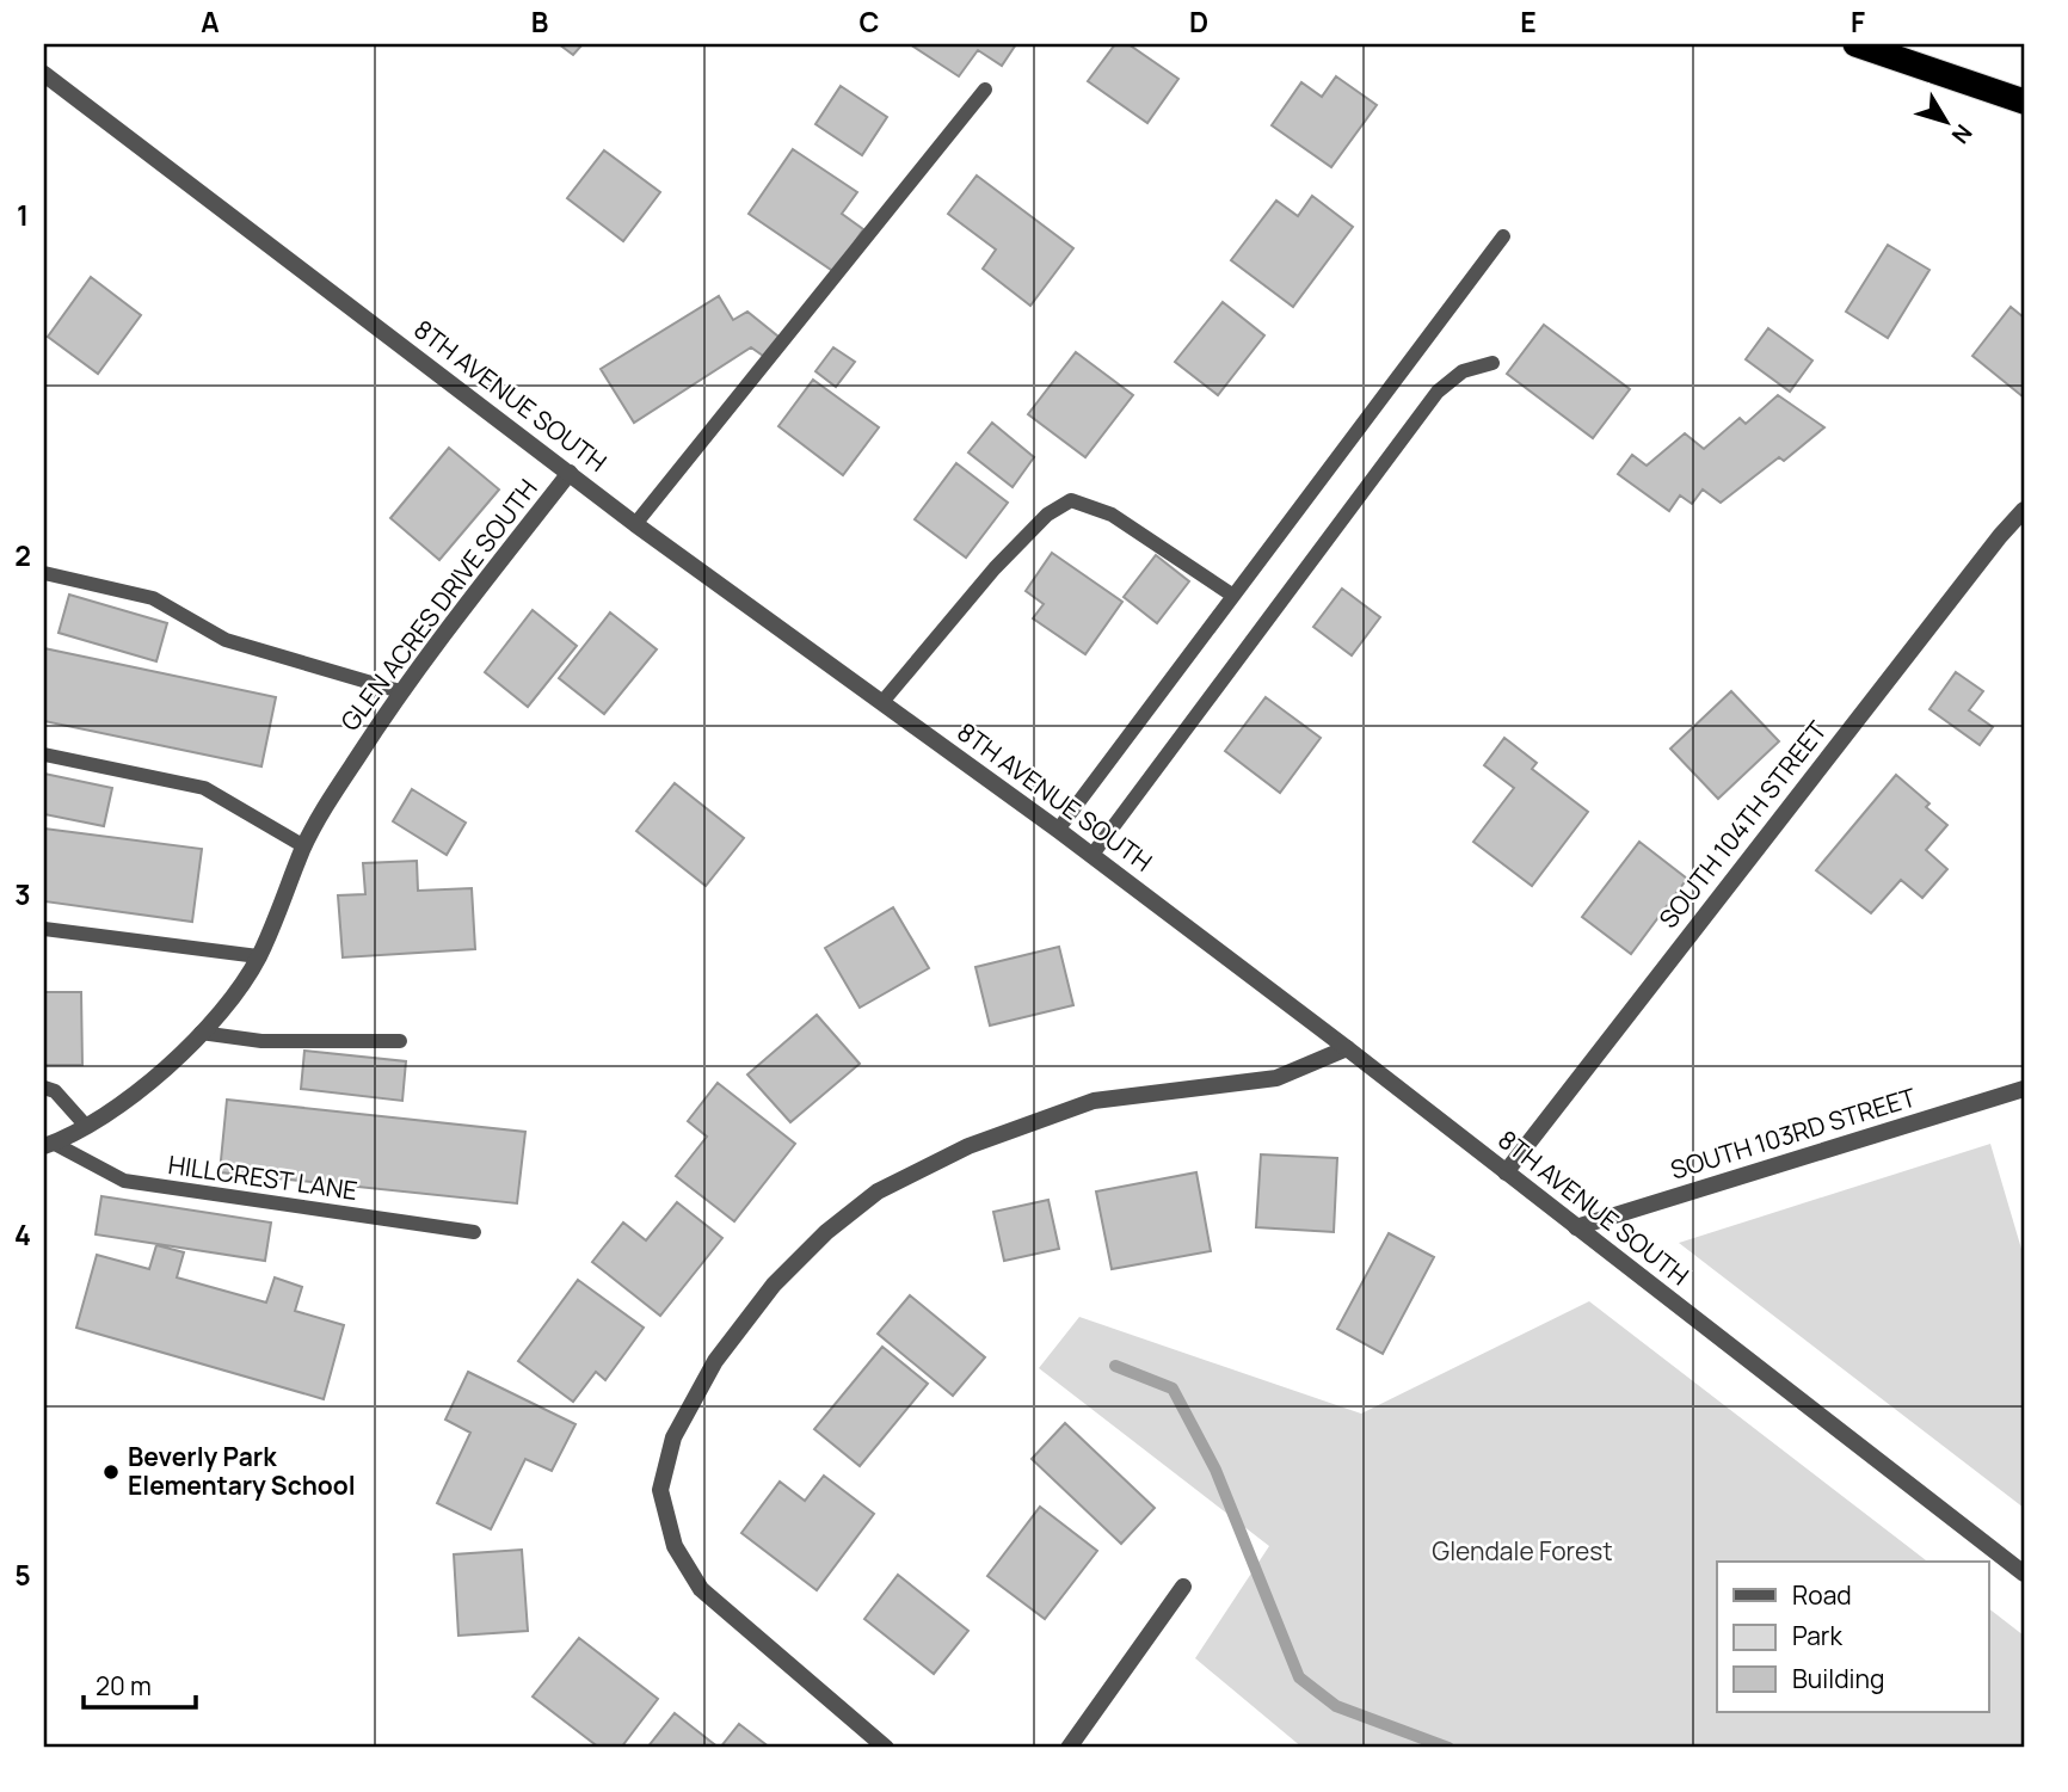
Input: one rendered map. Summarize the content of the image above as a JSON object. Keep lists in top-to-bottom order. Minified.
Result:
{"streets":{"street":["8TH AVENUE SOUTH","GLEN ACRES DRIVE SOUTH","SOUTH 104TH STREET","SOUTH 103RD STREET"],"lane":["HILLCREST LANE"]},"crossings":[["8TH AVENUE SOUTH","GLEN ACRES DRIVE SOUTH"],["8TH AVENUE SOUTH","SOUTH 104TH STREET"],["8TH AVENUE SOUTH","SOUTH 103RD STREET"],["GLEN ACRES DRIVE SOUTH","HILLCREST LANE"]],"parks":["Glendale Forest"],"places":["Beverly Park Elementary School"],"legend":["Road","Park","Building"],"scale_bar":"20 m","north":"bottom right","grid":{"columns":["A","B","C","D","E","F"],"rows":["1","2","3","4","5"]}}
